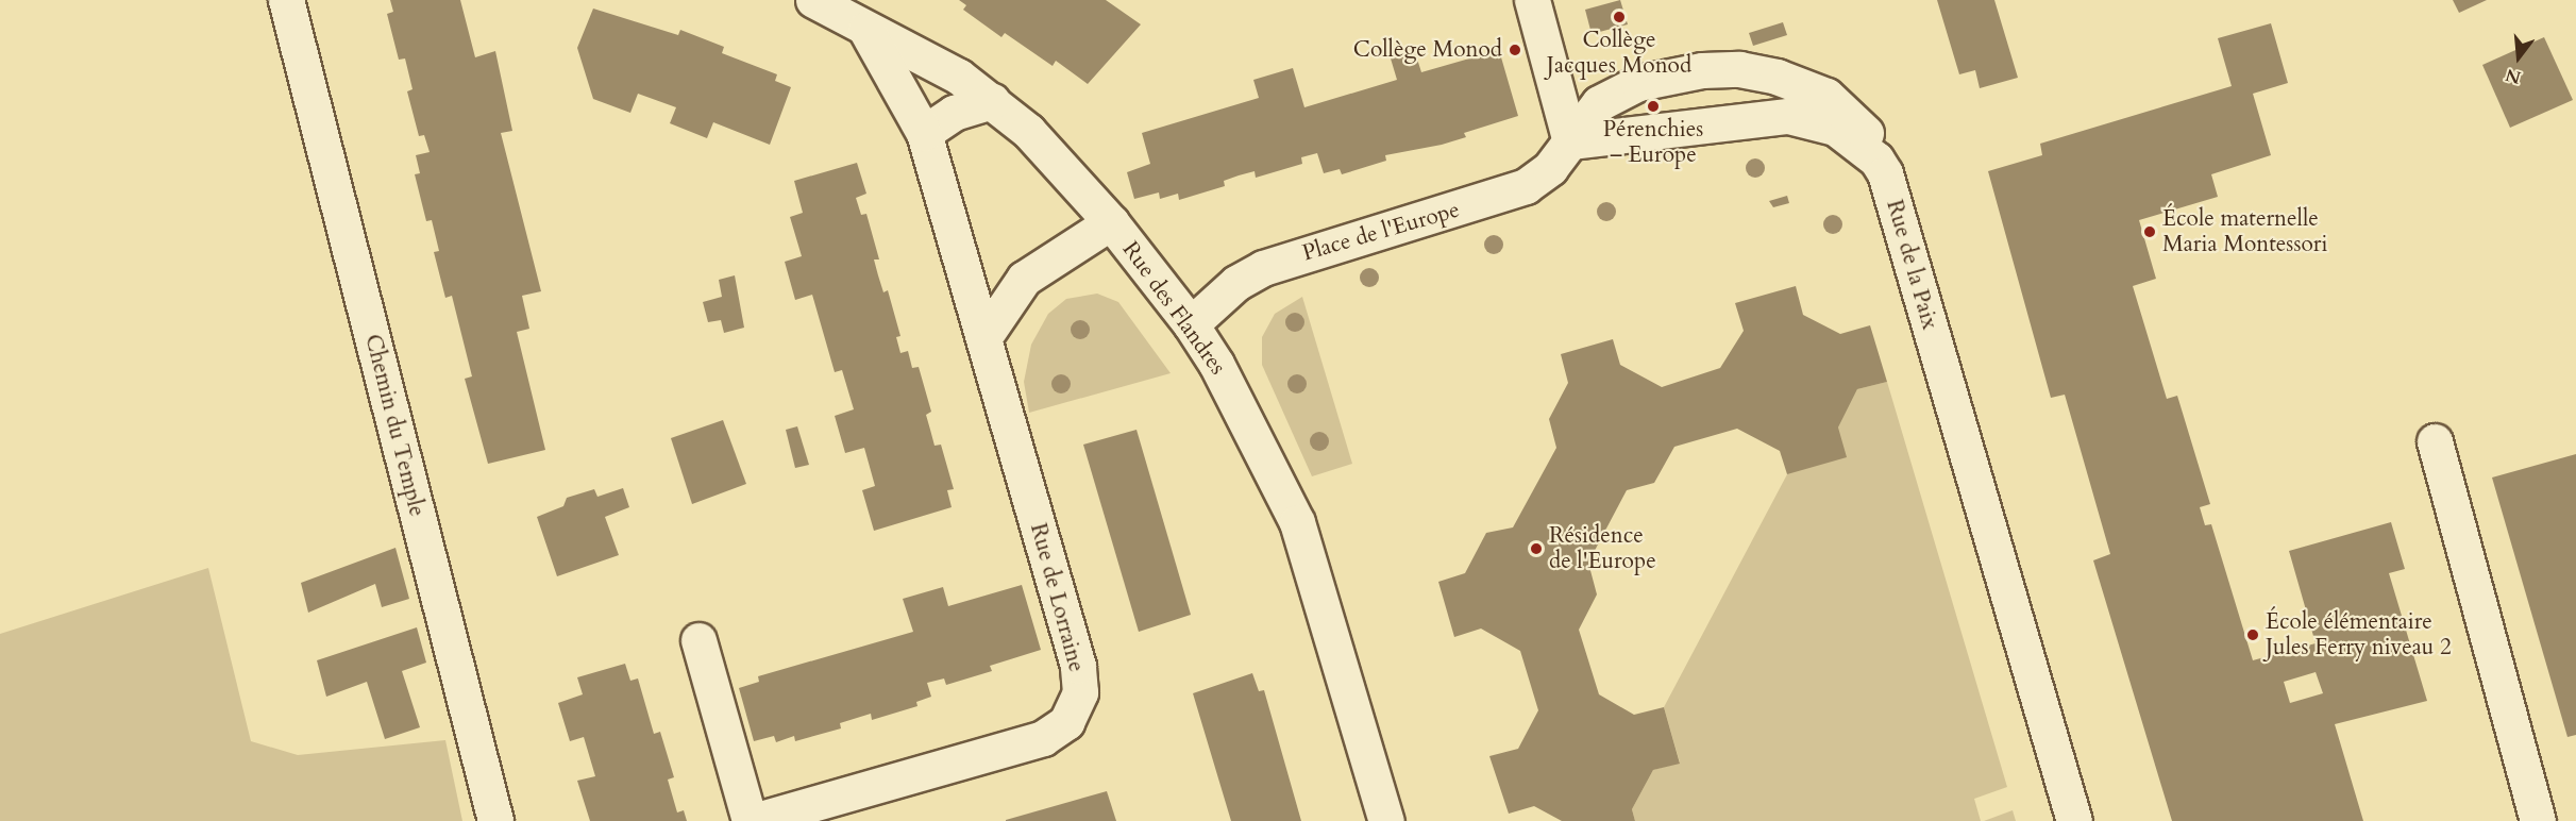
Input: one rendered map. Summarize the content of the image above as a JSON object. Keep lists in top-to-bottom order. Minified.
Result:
{"streets":{"street":["Place de l'Europe","Rue de la Paix","Rue des Flandres","Chemin du Temple","Rue de Lorraine"]},"crossings":[["Place de l'Europe","Rue de la Paix"],["Place de l'Europe","Rue des Flandres"],["Rue des Flandres","Rue de Lorraine"]],"places":["Collège Jacques Monod","Collège Monod","Pérenchies – Europe","École maternelle Maria Montessori","Résidence de l'Europe","École élémentaire Jules Ferry niveau 2"],"north":"bottom"}
